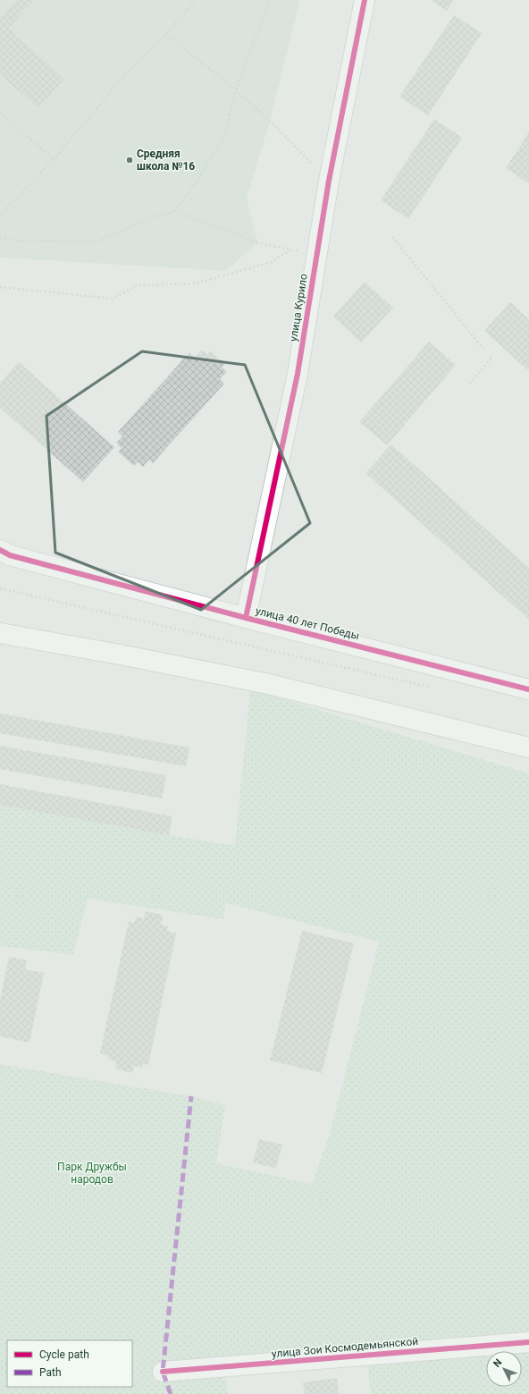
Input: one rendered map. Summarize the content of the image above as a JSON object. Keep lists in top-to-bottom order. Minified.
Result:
{"streets":{"street":["улица Курило","улица 40 лет Победы","улица Зои Космодемьянской"]},"crossings":[["улица Курило","улица 40 лет Победы"]],"parks":["Парк Дружбы народов"],"places":["Средняя школа №16"],"legend":["Cycle path","Path"],"north":"top left"}
